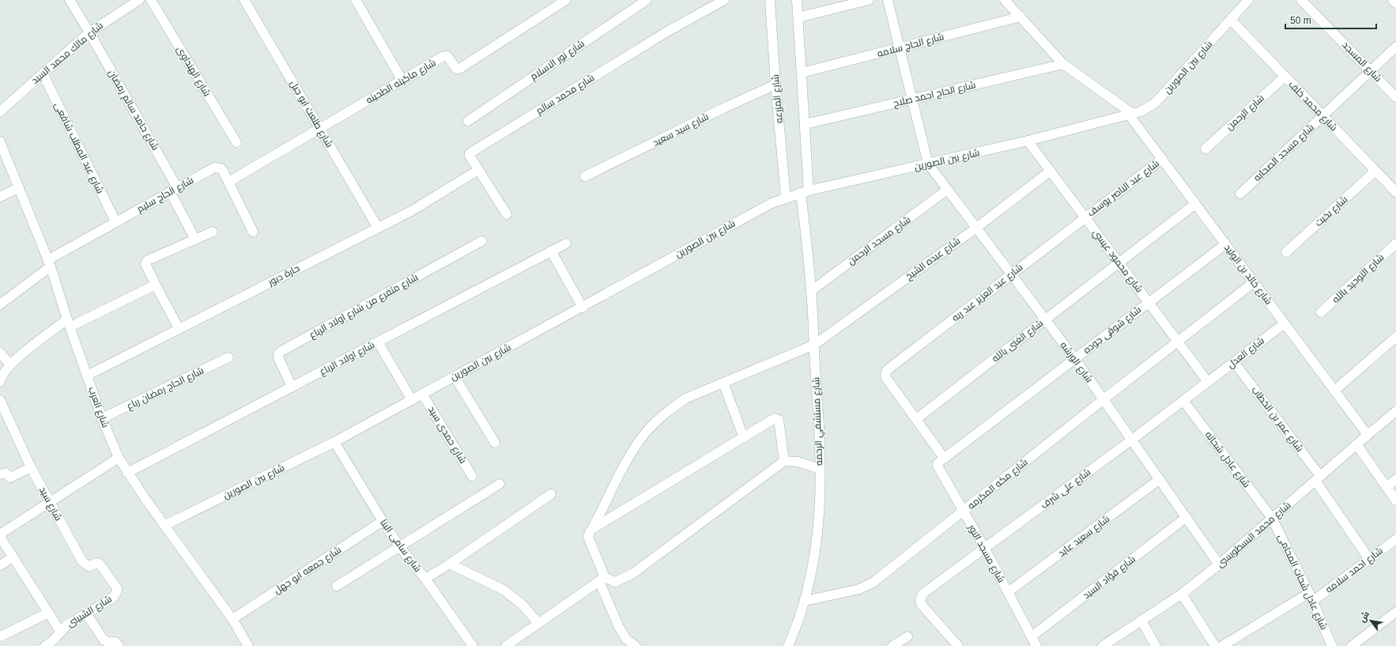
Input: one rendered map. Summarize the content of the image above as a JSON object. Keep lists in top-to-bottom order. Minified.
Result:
{"streets":{"street":["شارع الحاج سلامه","شارع مالك محمد السيد","شارع نور الاسلام","شارع المسجد","شارع بين الصورين","شارع الهنداوى","شارع ماكينه الطحينه","شارع محمد سالم","شارع الحاج احمد صلاح","شارع المزرعه","شارع محمد خلف","شارع حامد سالم رمضان","شارع الرحمن","شارع طلعت ابو جبل","شارع سيد سعيد","شارع عبد المطلب شافعى","شارع مسجد الصحابه","شارع عبد الناصر يوسف","شارع الحاج سليم","شارع بخيت","شارع مسجد الرحمن","شارع عبده الشيخ","شارع محمود عيسي","شارع خالد بن الوليد","حارة دبور","شارع التوحيد بالله","شارع عبد العزيز عبد ربه","شارع متفرع من شارع اولاد الرباع","شارع شوقى جوده","شارع الغنى بالله","شارع العدل","شارع اولاد الرباع","شارع الورشه","شارع الحاج رمضان رباع","شارع العرب","شارع عمر بن الخطاب","شارع مستشفي الرحمه","شارع حمدى سيد","شارع عادل شحاته","شارع مكه المكرمه","شارع على شرف","شارع سيد","شارع محمد البسطويسى","شارع سعيد عايد","شارع سامى البنا","شارع مسجد النور","شارع جمعه ابو جهل","شارع احمد سلامه","شارع فؤاد السيد","شارع عادل شحات المحامى","شارع الشبينى"]},"crossings":[["شارع الحاج سلامه","شارع خالد بن الوليد"],["شارع مالك محمد السيد","شارع حامد سالم رمضان"],["شارع مالك محمد السيد","شارع عبد المطلب شافعى"],["شارع المسجد","شارع مسجد الصحابه"],["شارع بين الصورين","شارع المزرعه"],["شارع بين الصورين","شارع محمد خلف"],["شارع بين الصورين","شارع محمود عيسي"],["شارع بين الصورين","شارع خالد بن الوليد"],["شارع بين الصورين","شارع الورشه"],["شارع بين الصورين","شارع العرب"],["شارع بين الصورين","شارع مستشفي الرحمه"],["شارع بين الصورين","شارع حمدى سيد"],["شارع بين الصورين","شارع سامى البنا"],["شارع ماكينه الطحينه","شارع طلعت ابو جبل"],["شارع ماكينه الطحينه","شارع الحاج سليم"],["شارع محمد سالم","حارة دبور"],["شارع الحاج احمد صلاح","شارع خالد بن الوليد"],["شارع المزرعه","شارع سيد سعيد"],["شارع محمد خلف","شارع الرحمن"],["شارع محمد خلف","شارع مسجد الصحابه"],["شارع محمد خلف","شارع بخيت"],["شارع حامد سالم رمضان","شارع الحاج سليم"],["شارع طلعت ابو جبل","حارة دبور"],["شارع عبد المطلب شافعى","شارع الحاج سليم"],["شارع عبد الناصر يوسف","شارع محمود عيسي"],["شارع عبد الناصر يوسف","شارع خالد بن الوليد"],["شارع عبد الناصر يوسف","شارع عبد العزيز عبد ربه"],["شارع الحاج سليم","شارع العرب"],["شارع مسجد الرحمن","شارع الورشه"],["شارع مسجد الرحمن","شارع مستشفي الرحمه"],["شارع عبده الشيخ","شارع محمود عيسي"],["شارع عبده الشيخ","شارع الورشه"],["شارع عبده الشيخ","شارع مستشفي الرحمه"],["شارع محمود عيسي","شارع عبد العزيز عبد ربه"],["شارع محمود عيسي","شارع شوقى جوده"],["شارع محمود عيسي","شارع الغنى بالله"],["شارع محمود عيسي","شارع العدل"],["شارع محمود عيسي","شارع مكه المكرمه"],["شارع محمود عيسي","شارع على شرف"],["شارع خالد بن الوليد","شارع شوقى جوده"],["شارع خالد بن الوليد","شارع الغنى بالله"],["شارع خالد بن الوليد","شارع العدل"],["شارع خالد بن الوليد","شارع مكه المكرمه"],["شارع خالد بن الوليد","شارع محمد البسطويسى"],["حارة دبور","شارع العرب"],["شارع عبد العزيز عبد ربه","شارع الورشه"],["شارع عبد العزيز عبد ربه","شارع مسجد النور"],["شارع متفرع من شارع اولاد الرباع","شارع اولاد الرباع"],["شارع شوقى جوده","شارع الورشه"],["شارع شوقى جوده","شارع مسجد النور"],["شارع الغنى بالله","شارع الورشه"],["شارع الغنى بالله","شارع مسجد النور"],["شارع العدل","شارع عمر بن الخطاب"],["شارع العدل","شارع على شرف"],["شارع اولاد الرباع","شارع العرب"],["شارع الورشه","شارع مكه المكرمه"],["شارع الورشه","شارع على شرف"],["شارع الورشه","شارع محمد البسطويسى"],["شارع الورشه","شارع سعيد عايد"],["شارع الورشه","شارع فؤاد السيد"],["شارع الحاج رمضان رباع","شارع العرب"],["شارع العرب","شارع جمعه ابو جهل"],["شارع عمر بن الخطاب","شارع محمد البسطويسى"],["شارع عمر بن الخطاب","شارع احمد سلامه"],["شارع مستشفي الرحمه","شارع مكه المكرمه"],["شارع عادل شحاته","شارع على شرف"],["شارع عادل شحاته","شارع محمد البسطويسى"],["شارع عادل شحاته","شارع عادل شحات المحامى"],["شارع مكه المكرمه","شارع مسجد النور"],["شارع على شرف","شارع مسجد النور"],["شارع سيد","شارع الشبينى"],["شارع محمد البسطويسى","شارع عادل شحات المحامى"],["شارع سعيد عايد","شارع مسجد النور"],["شارع سامى البنا","شارع جمعه ابو جهل"],["شارع مسجد النور","شارع فؤاد السيد"],["شارع احمد سلامه","شارع عادل شحات المحامى"]],"scale_bar":"50 m","north":"top left"}
